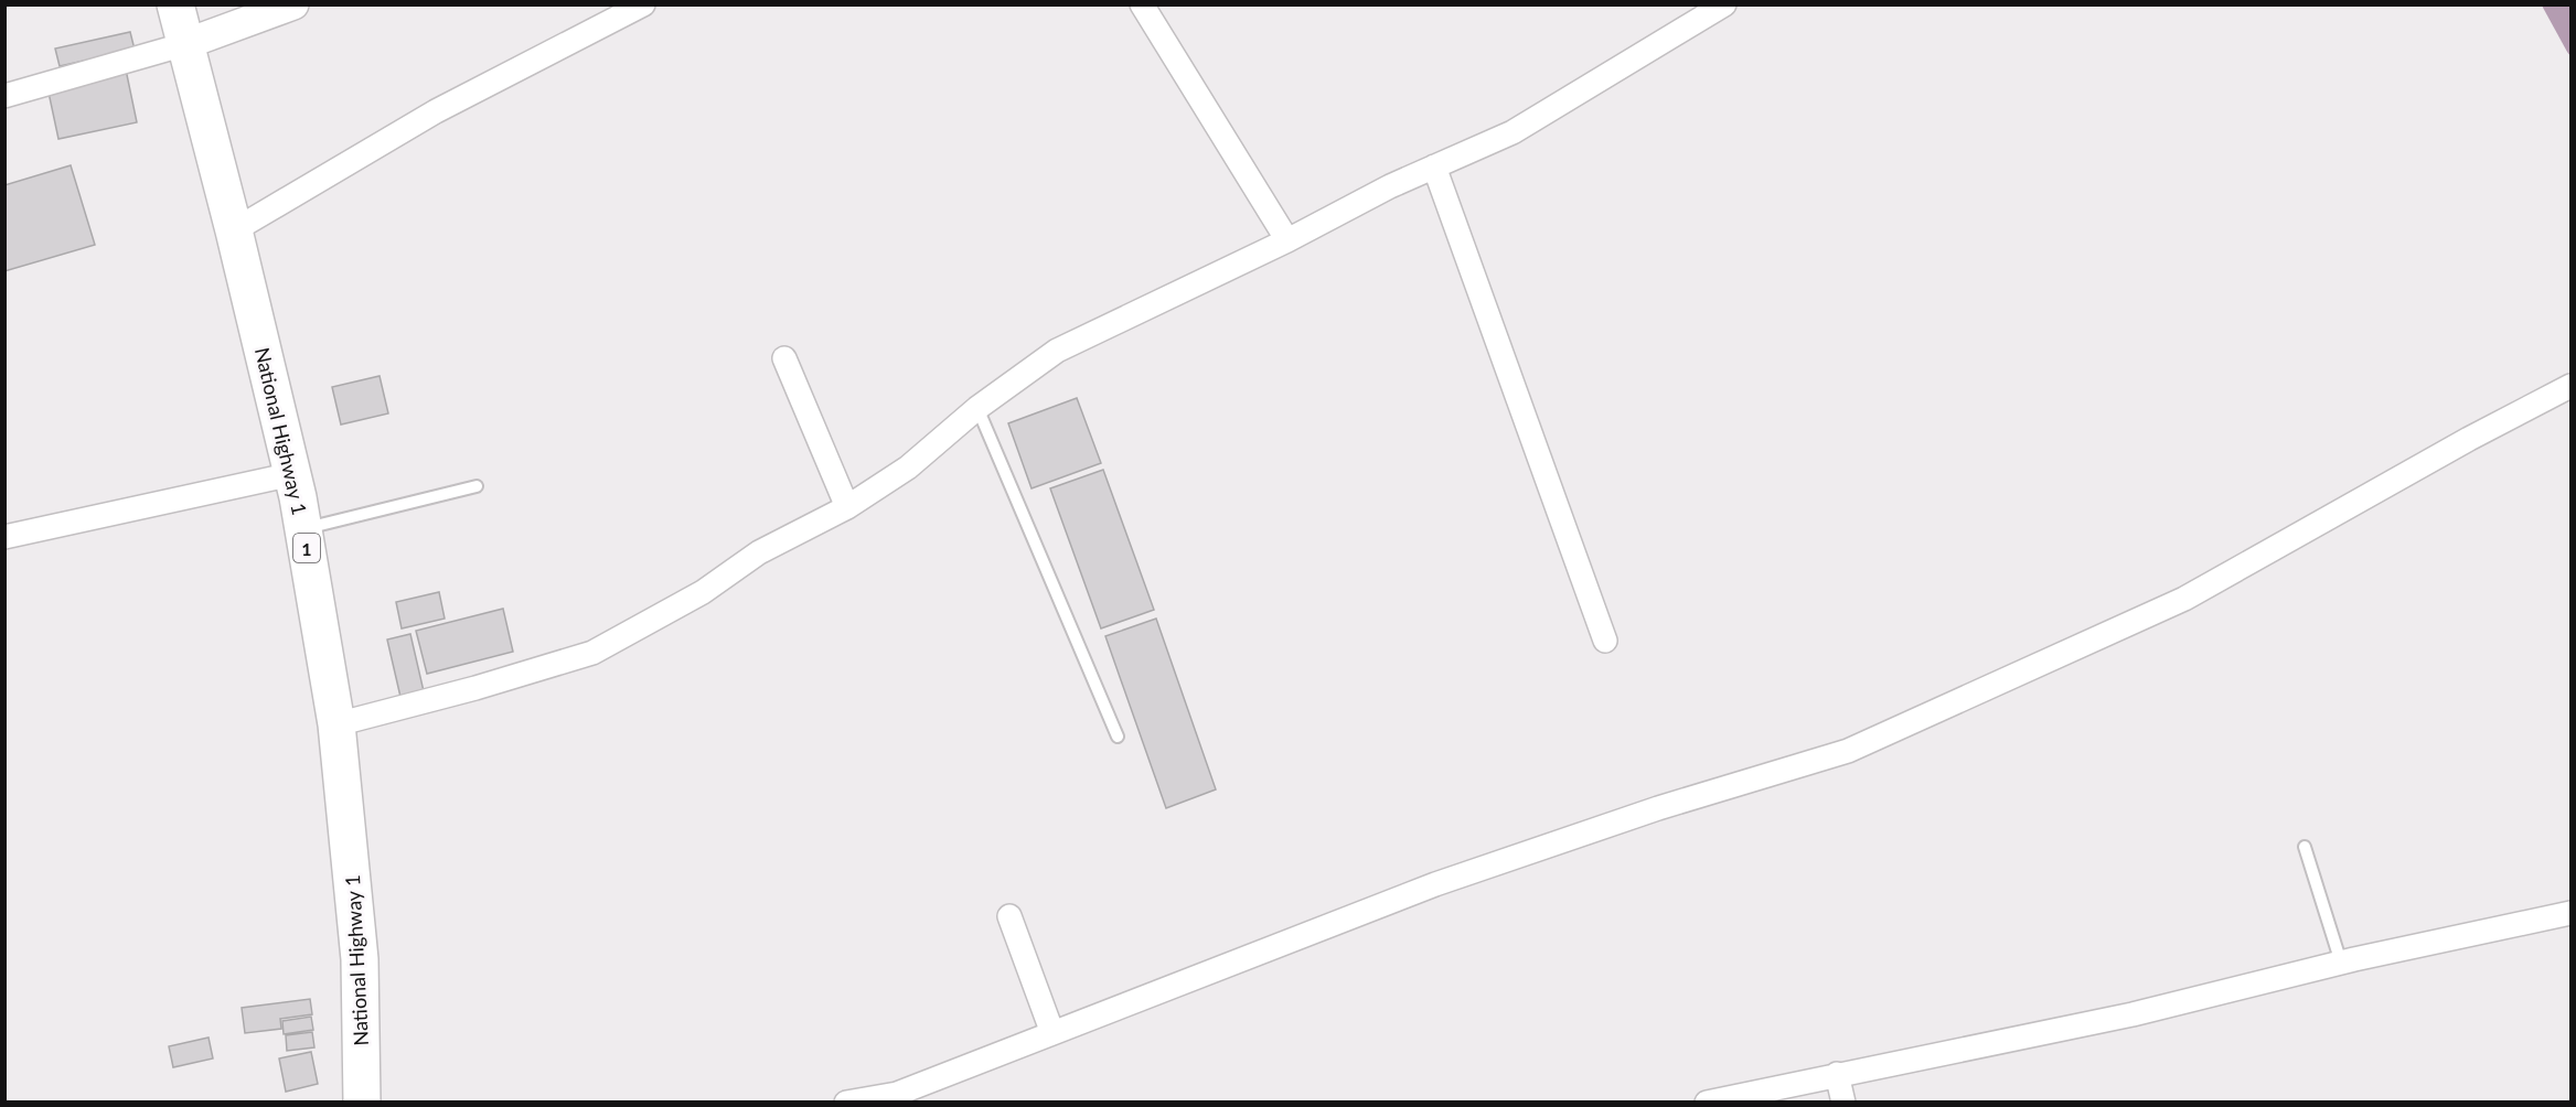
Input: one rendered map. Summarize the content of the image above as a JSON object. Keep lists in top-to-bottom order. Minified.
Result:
{"streets":{"highway":["National Highway 1","1"]}}
